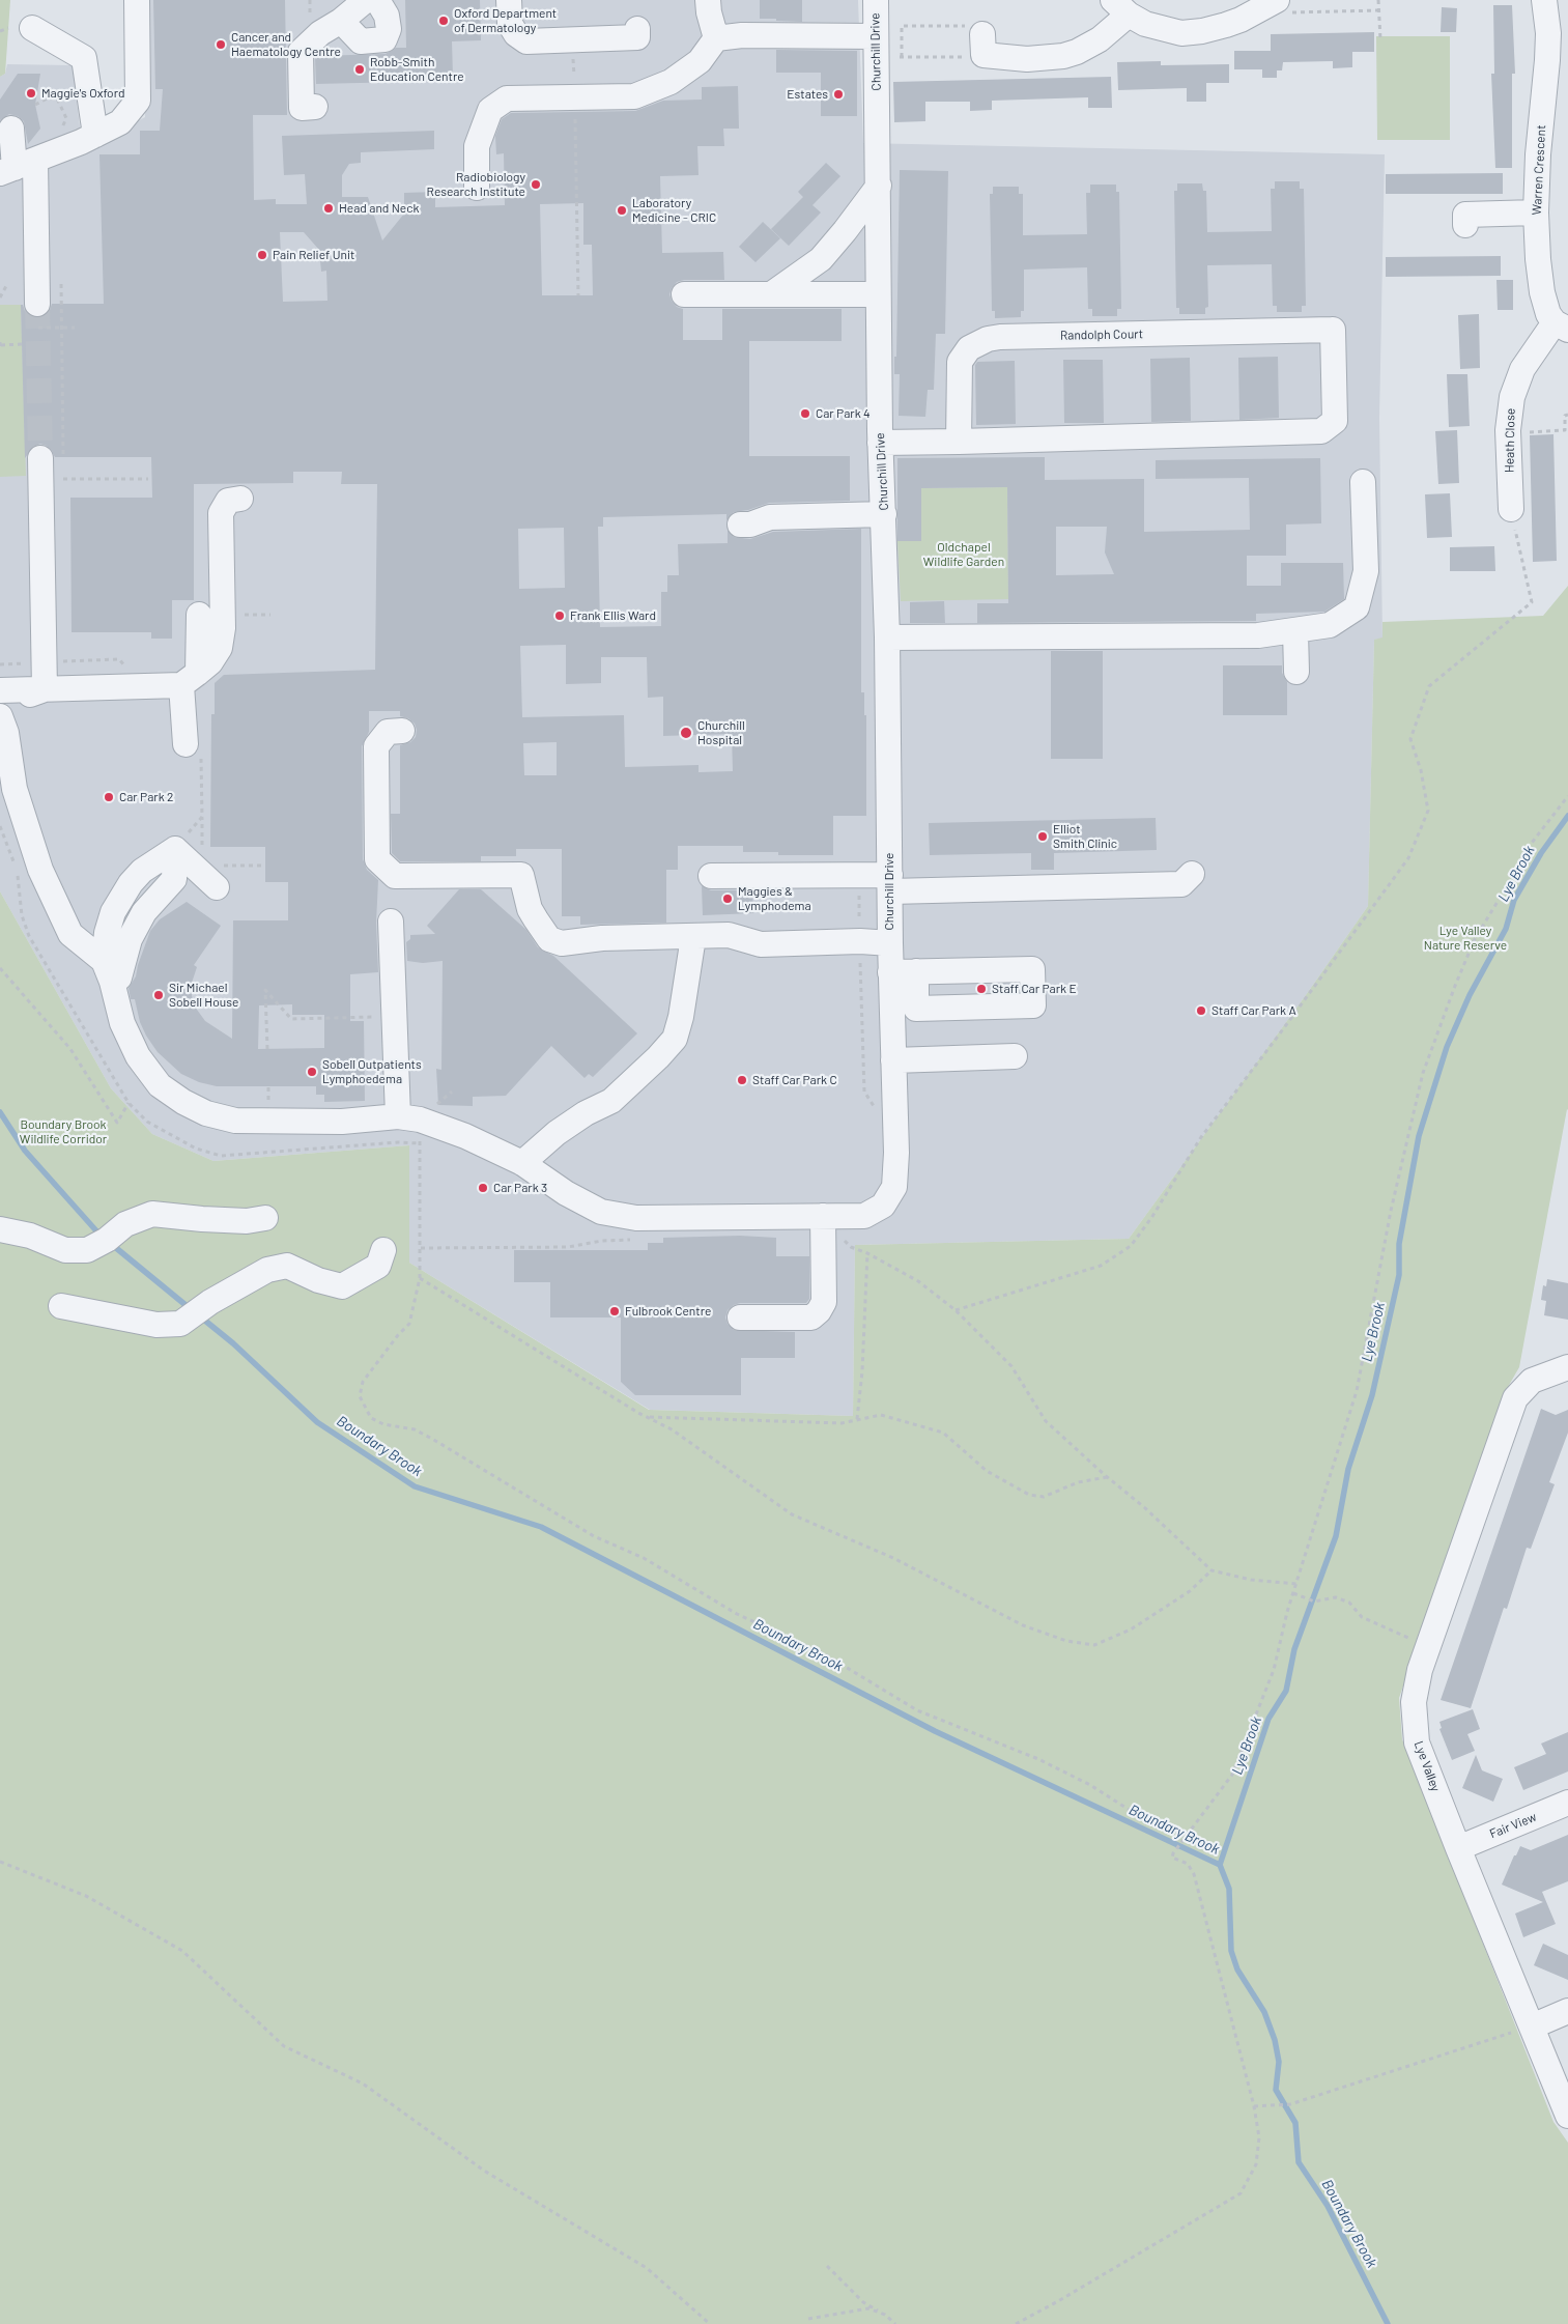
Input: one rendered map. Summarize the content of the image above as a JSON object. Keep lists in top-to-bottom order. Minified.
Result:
{"streets":{"street":["Churchill Drive","Warren Crescent","Randolph Court","Heath Close","Lye Valley","Fair View"]},"crossings":[["Warren Crescent","Heath Close"],["Lye Valley","Fair View"]],"water":["Lye Brook","Boundary Brook"],"parks":["Oldchapel Wildlife Garden","Lye Valley Nature Reserve","Boundary Brook Wildlife Corridor"],"places":["Oxford Department of Dermatology","Cancer and Haematology Centre","Robb-Smith Education Centre","Maggie's Oxford","Estates","Radiobiology Research Institute","Head and Neck","Laboratory Medicine - CRIC","Pain Relief Unit","Car Park 4","Frank Ellis Ward","Churchill Hospital","Car Park 2","Elliot Smith Clinic","Maggies & Lymphodema","Staff Car Park E","Sir Michael Sobell House","Staff Car Park A","Sobell Outpatients Lymphoedema","Staff Car Park C","Car Park 3","Fulbrook Centre"]}
